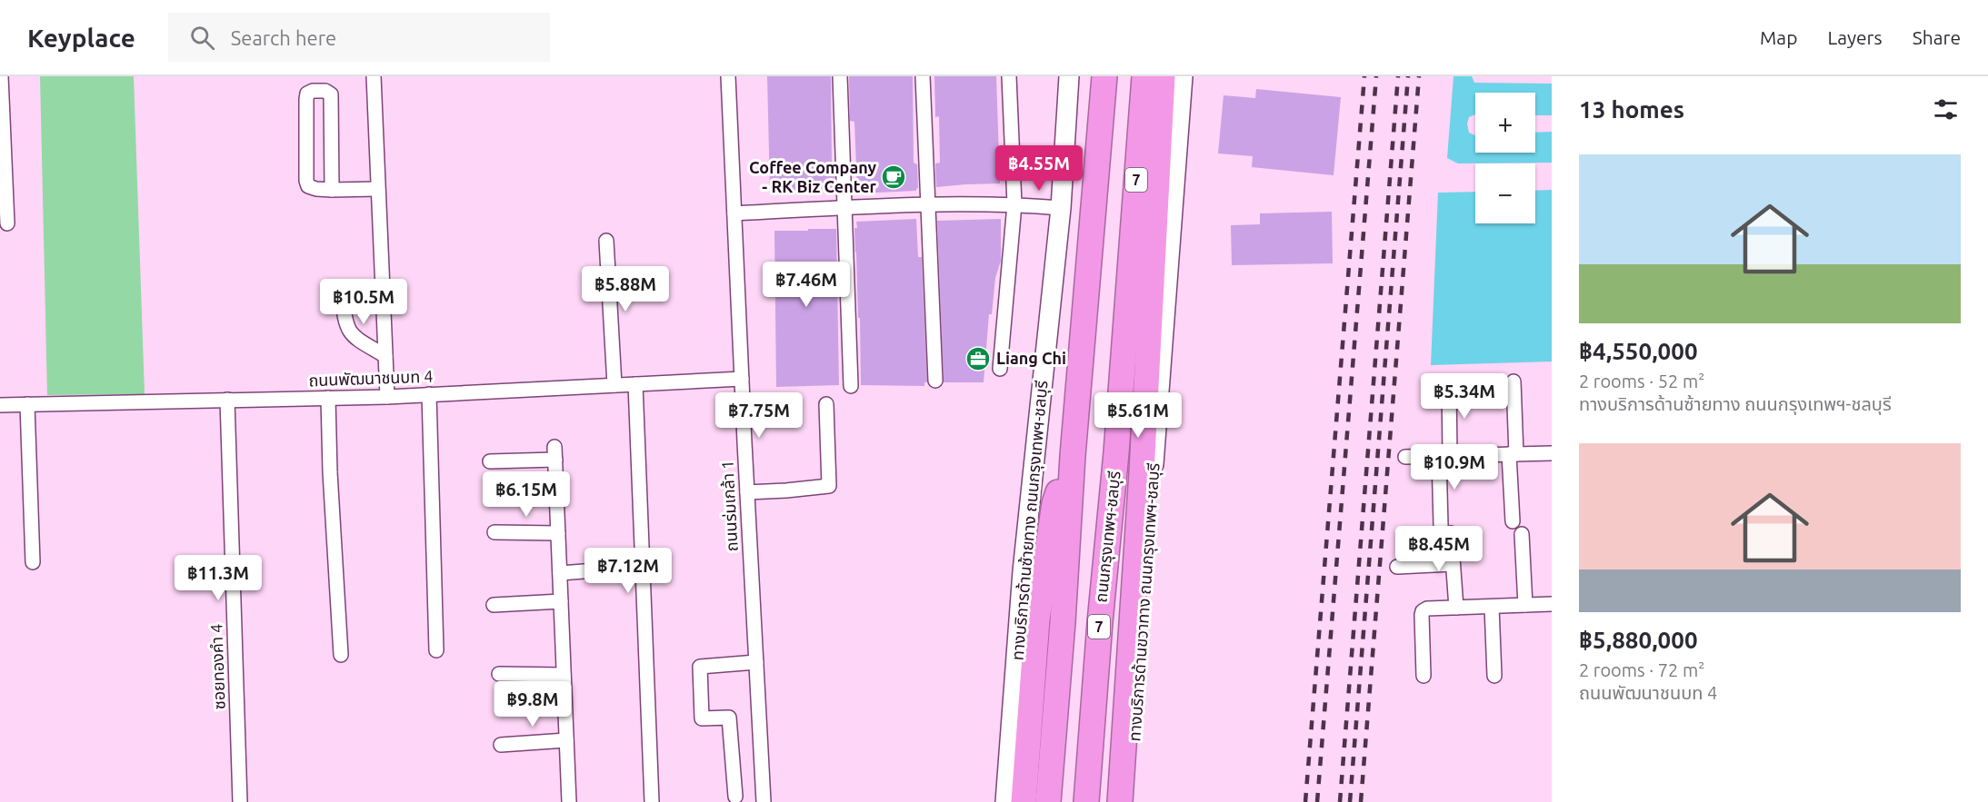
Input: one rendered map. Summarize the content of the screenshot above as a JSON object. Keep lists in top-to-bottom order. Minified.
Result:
{"streets":{"highway":["7","ถนนกรุงเทพฯ-ชลบุรี"],"main road":["ทางบริการด้านซ้ายทาง ถนนกรุงเทพฯ-ชลบุรี","ทางบริการด้านขวาทาง ถนนกรุงเทพฯ-ชลบุรี"],"street":["ถนนพัฒนาชนบท 4","ถนนร่มเกล้า 1","ซอยทองคำ 4"]},"crossings":[["ถนนพัฒนาชนบท 4","ถนนร่มเกล้า 1"],["ถนนพัฒนาชนบท 4","ซอยทองคำ 4"]],"places":{"cafe":["Coffee Company - RK Biz Center"],"office":["Liang Chi"]},"page":{"header":"Keyplace","search":"Search here","nav":["Map","Layers","Share"],"heading":"13 homes","map_buttons":["+","−"],"list":[{"name":"฿4,550,000","note":"2 rooms · 52 m² · ทางบริการด้านซ้ายทาง ถนนกรุงเทพฯ-ชลบุรี"},{"name":"฿5,880,000","note":"2 rooms · 72 m² · ถนนพัฒนาชนบท 4"}],"price":["฿4.55M","฿7.46M","฿5.88M","฿10.5M","฿5.34M","฿7.75M","฿5.61M","฿10.9M","฿6.15M","฿8.45M","฿7.12M","฿11.3M","฿9.8M"]}}
